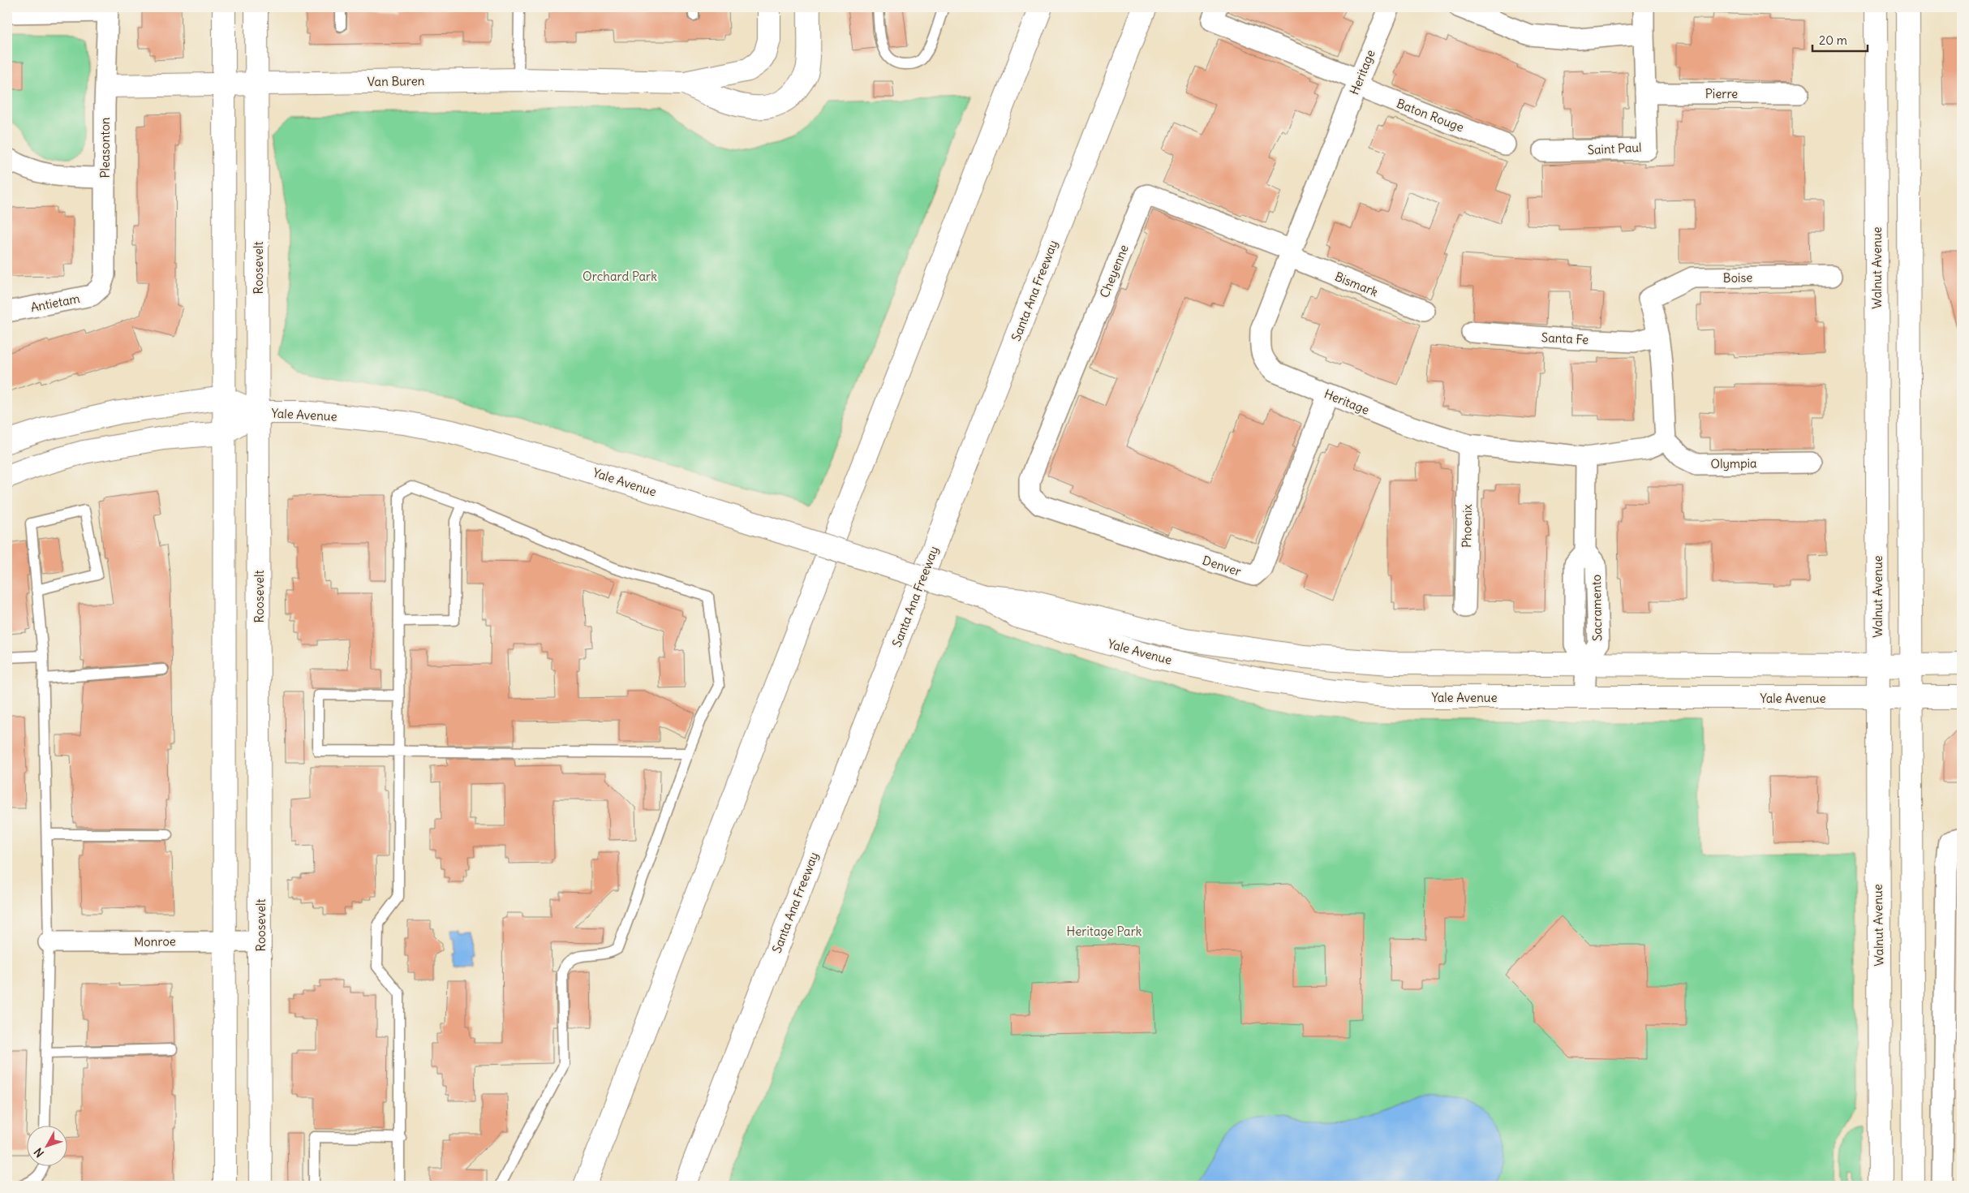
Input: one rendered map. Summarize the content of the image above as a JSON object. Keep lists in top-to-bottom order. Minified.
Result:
{"streets":{"main road":["Van Buren","Roosevelt","Walnut Avenue","Santa Ana Freeway","Yale Avenue"],"street":["Heritage","Pierre","Baton Rouge","Pleasonton","Saint Paul","Cheyenne","Boise","Bismark","Antietam","Santa Fe","Olympia","Phoenix","Denver","Sacramento","Monroe"]},"crossings":[["Heritage","Baton Rouge"],["Heritage","Cheyenne"],["Heritage","Bismark"],["Heritage","Olympia"],["Heritage","Phoenix"],["Heritage","Denver"],["Heritage","Sacramento"],["Van Buren","Pleasonton"],["Van Buren","Roosevelt"],["Pierre","Saint Paul"],["Pleasonton","Antietam"],["Roosevelt","Yale Avenue"],["Roosevelt","Monroe"],["Walnut Avenue","Yale Avenue"],["Cheyenne","Bismark"],["Cheyenne","Denver"],["Boise","Santa Fe"],["Yale Avenue","Sacramento"]],"parks":["Orchard Park","Heritage Park"],"scale_bar":"20 m","north":"bottom left"}
